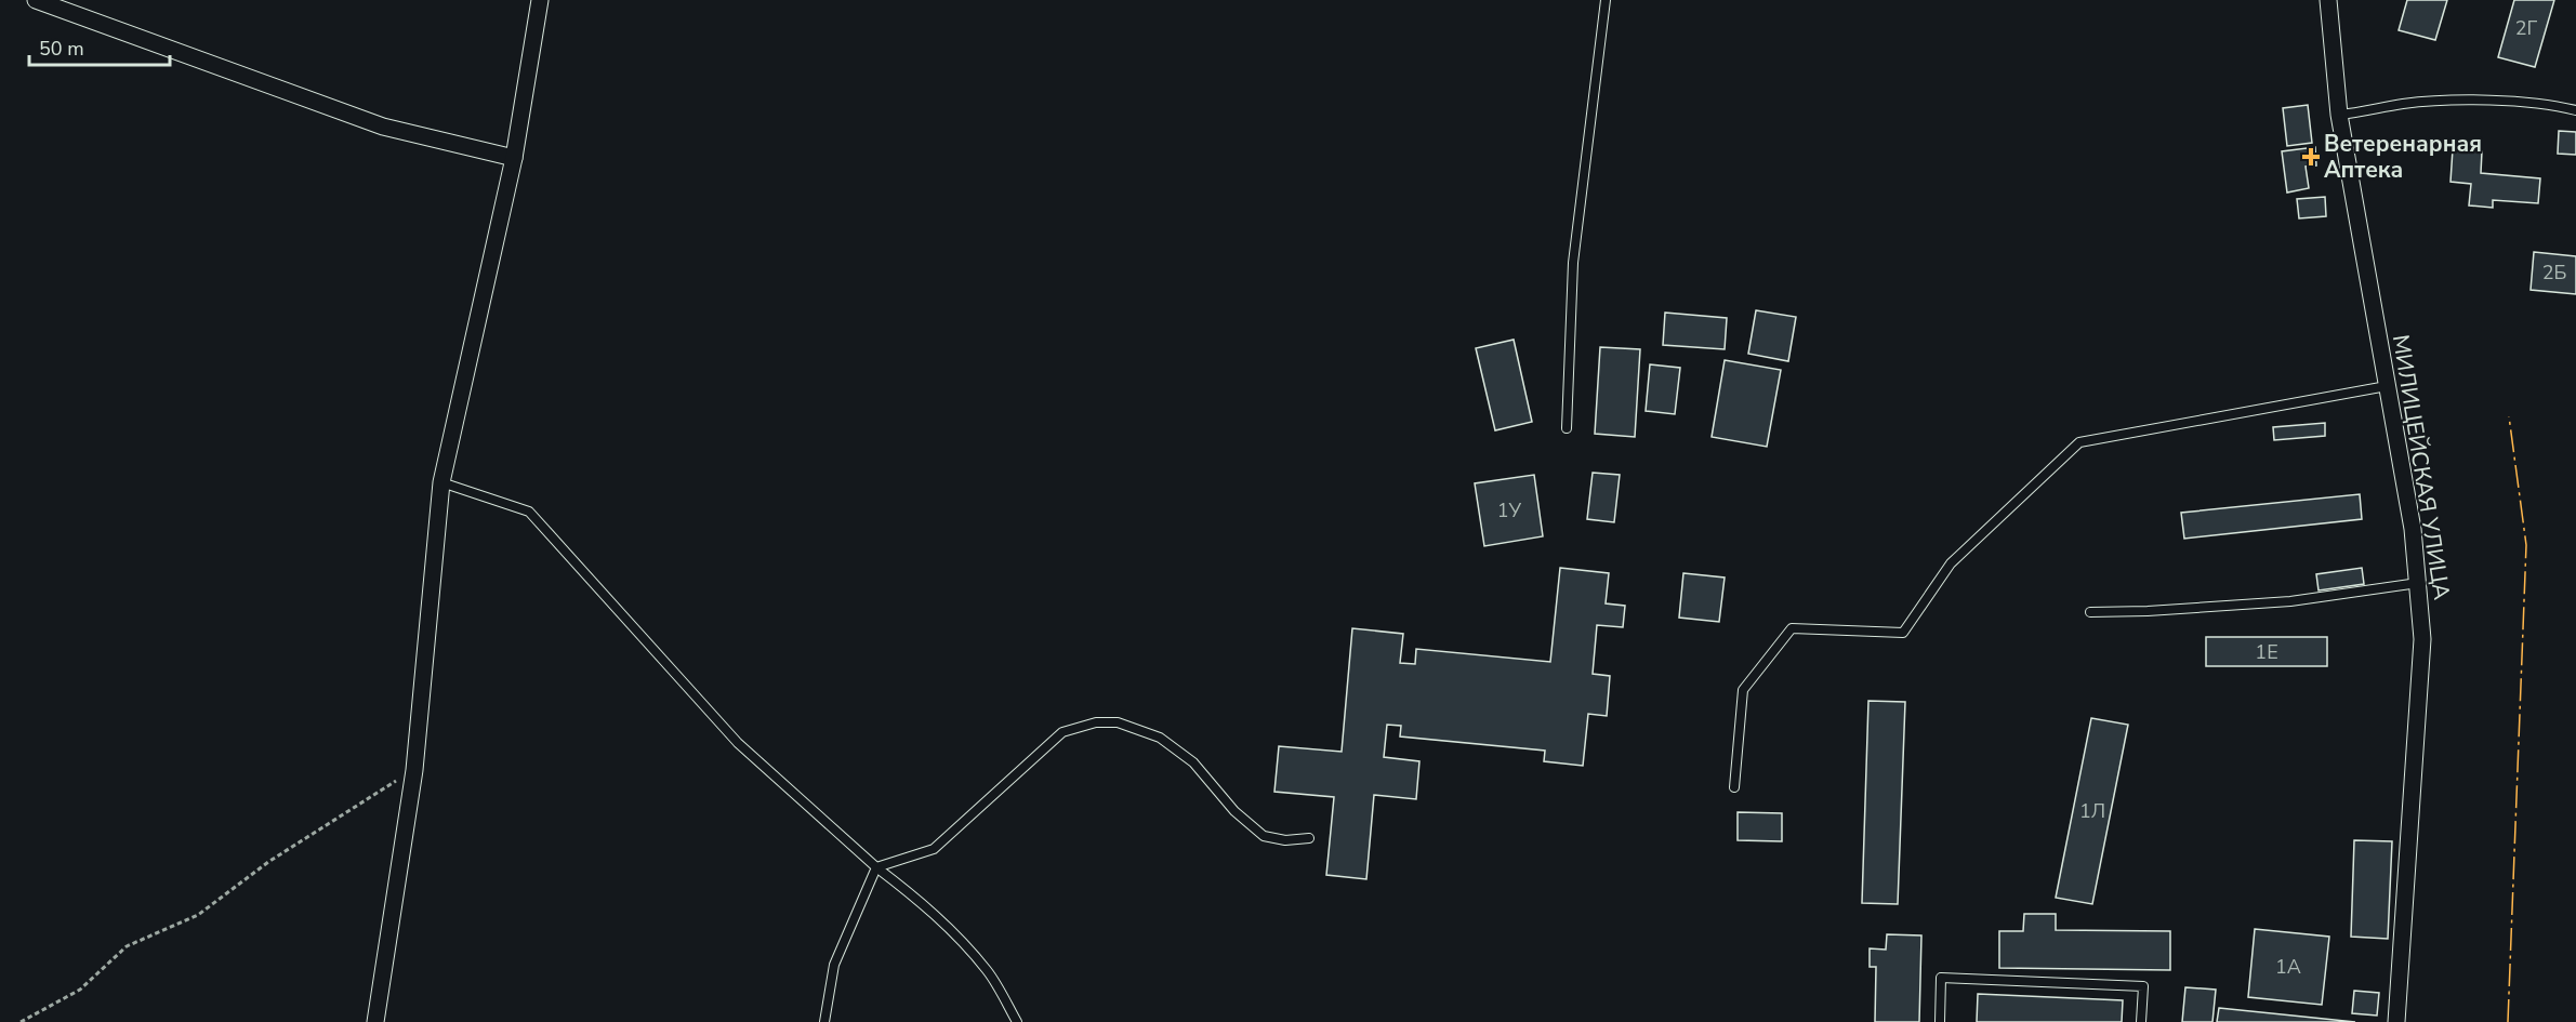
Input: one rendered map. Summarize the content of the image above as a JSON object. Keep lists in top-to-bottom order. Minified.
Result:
{"streets":{"street":["МИЛИЦЕЙСКАЯ УЛИЦА"]},"places":{"health":["Ветеренарная Аптека"]},"house_numbers":["2Г","2Б","1У","1Е","1Л","1А"],"scale_bar":"50 m"}
